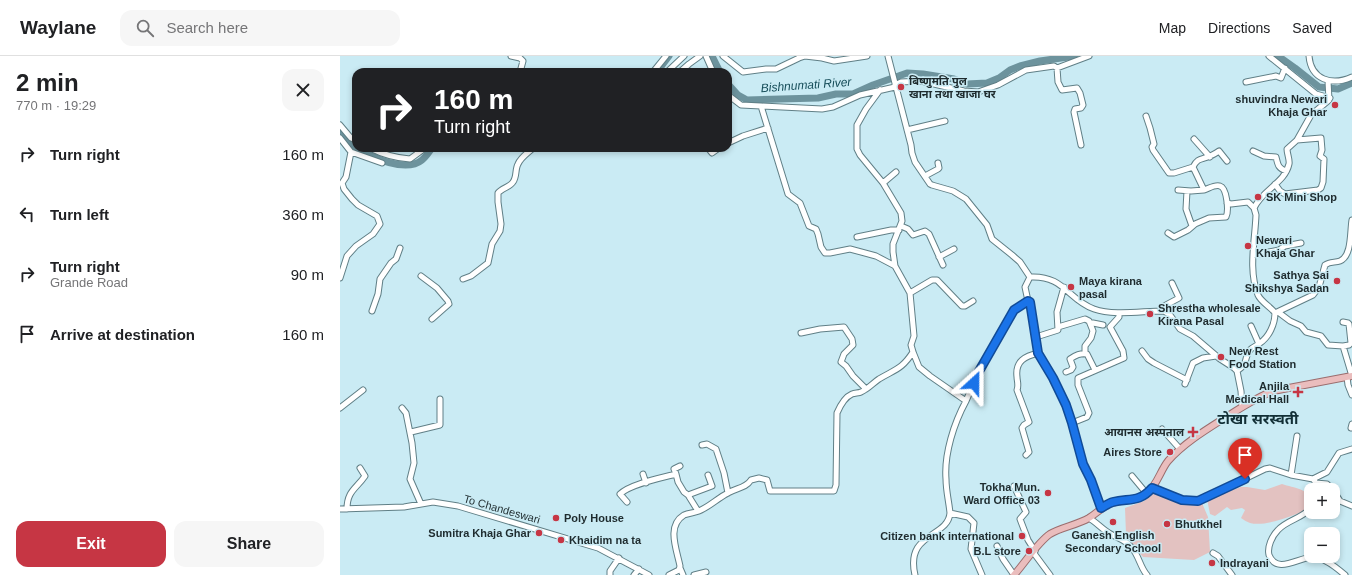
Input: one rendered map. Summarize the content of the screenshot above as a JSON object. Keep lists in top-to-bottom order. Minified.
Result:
{"streets":{"street":["To Chandeswari"]},"districts":["टोखा सरस्वती"],"water":["Bishnumati River"],"places":{"other":["बिष्णुमति पुल खाना तथा खाजा घर","shuvindra Newari Khaja Ghar","SK Mini Shop","Newari Khaja Ghar","Sathya Sai Shikshya Sadan","Maya kirana pasal","Shrestha wholesale Kirana Pasal","New Rest Food Station","Aires Store","Tokha Mun. Ward Office 03","Poly House","Ganesh English Secondary School","Bhutkhel","Sumitra Khaja Ghar","Citizen bank international","Khaidim na ta","B.L store","Indrayani"],"health":["Anjila Medical Hall","आयानस अस्पताल"]},"page":{"header":"Waylane","search":"Search here","nav":["Map","Directions","Saved"],"heading":["2 min","770 m · 19:29"],"turn":["160 m","Turn right"],"list":[{"name":"Turn right","value":"160 m"},{"name":"Turn left","value":"360 m"},{"name":"Turn right","note":"Grande Road","value":"90 m"},{"name":"Arrive at destination","value":"160 m"}],"map_buttons":["+","−"],"buttons":["Exit","Share"]}}
